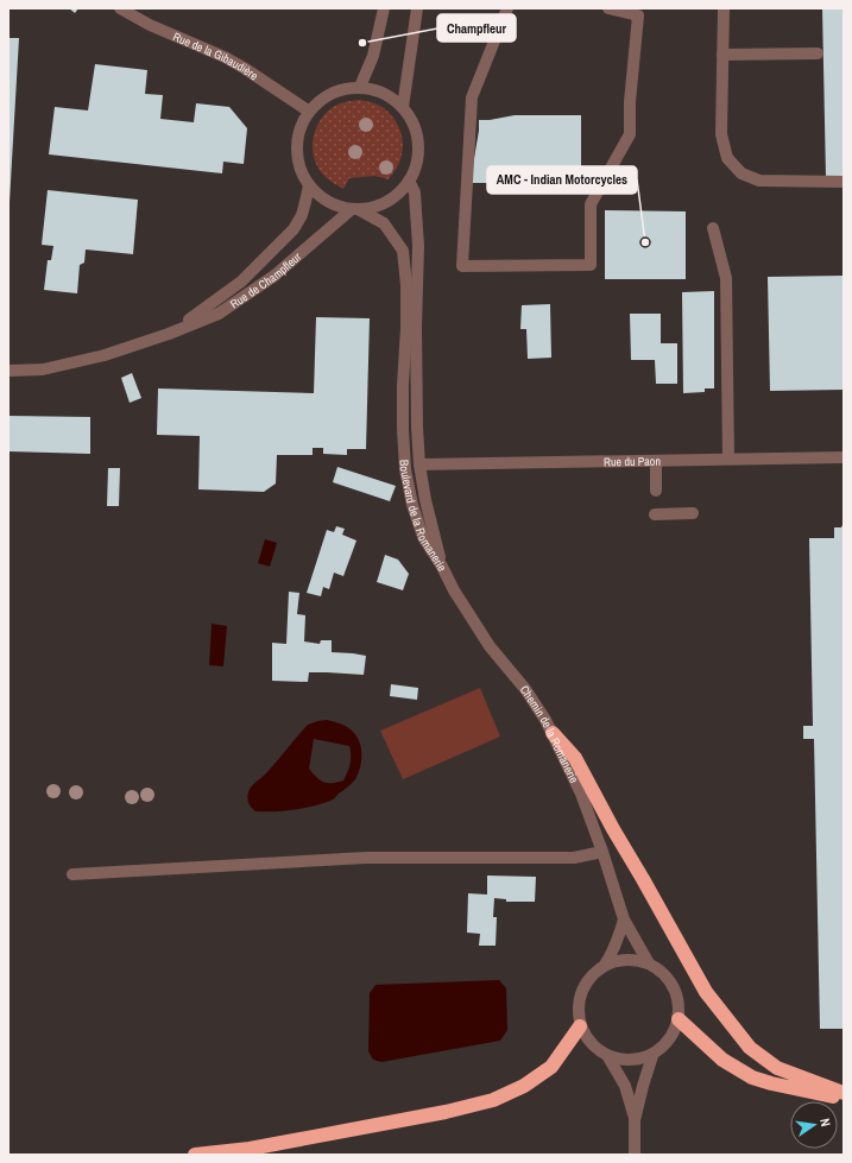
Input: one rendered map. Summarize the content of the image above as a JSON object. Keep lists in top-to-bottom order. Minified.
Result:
{"streets":{"street":["Rue de la Gibaudière","Rue de Champfleur","Rue du Paon","Boulevard de la Romanerie","Chemin de la Romanerie"]},"crossings":[["Rue de la Gibaudière","Rue de Champfleur"],["Rue de la Gibaudière","Boulevard de la Romanerie"],["Rue de Champfleur","Boulevard de la Romanerie"],["Rue du Paon","Boulevard de la Romanerie"],["Boulevard de la Romanerie","Chemin de la Romanerie"]],"places":["Champfleur","AMC - Indian Motorcycles"],"north":"right"}
